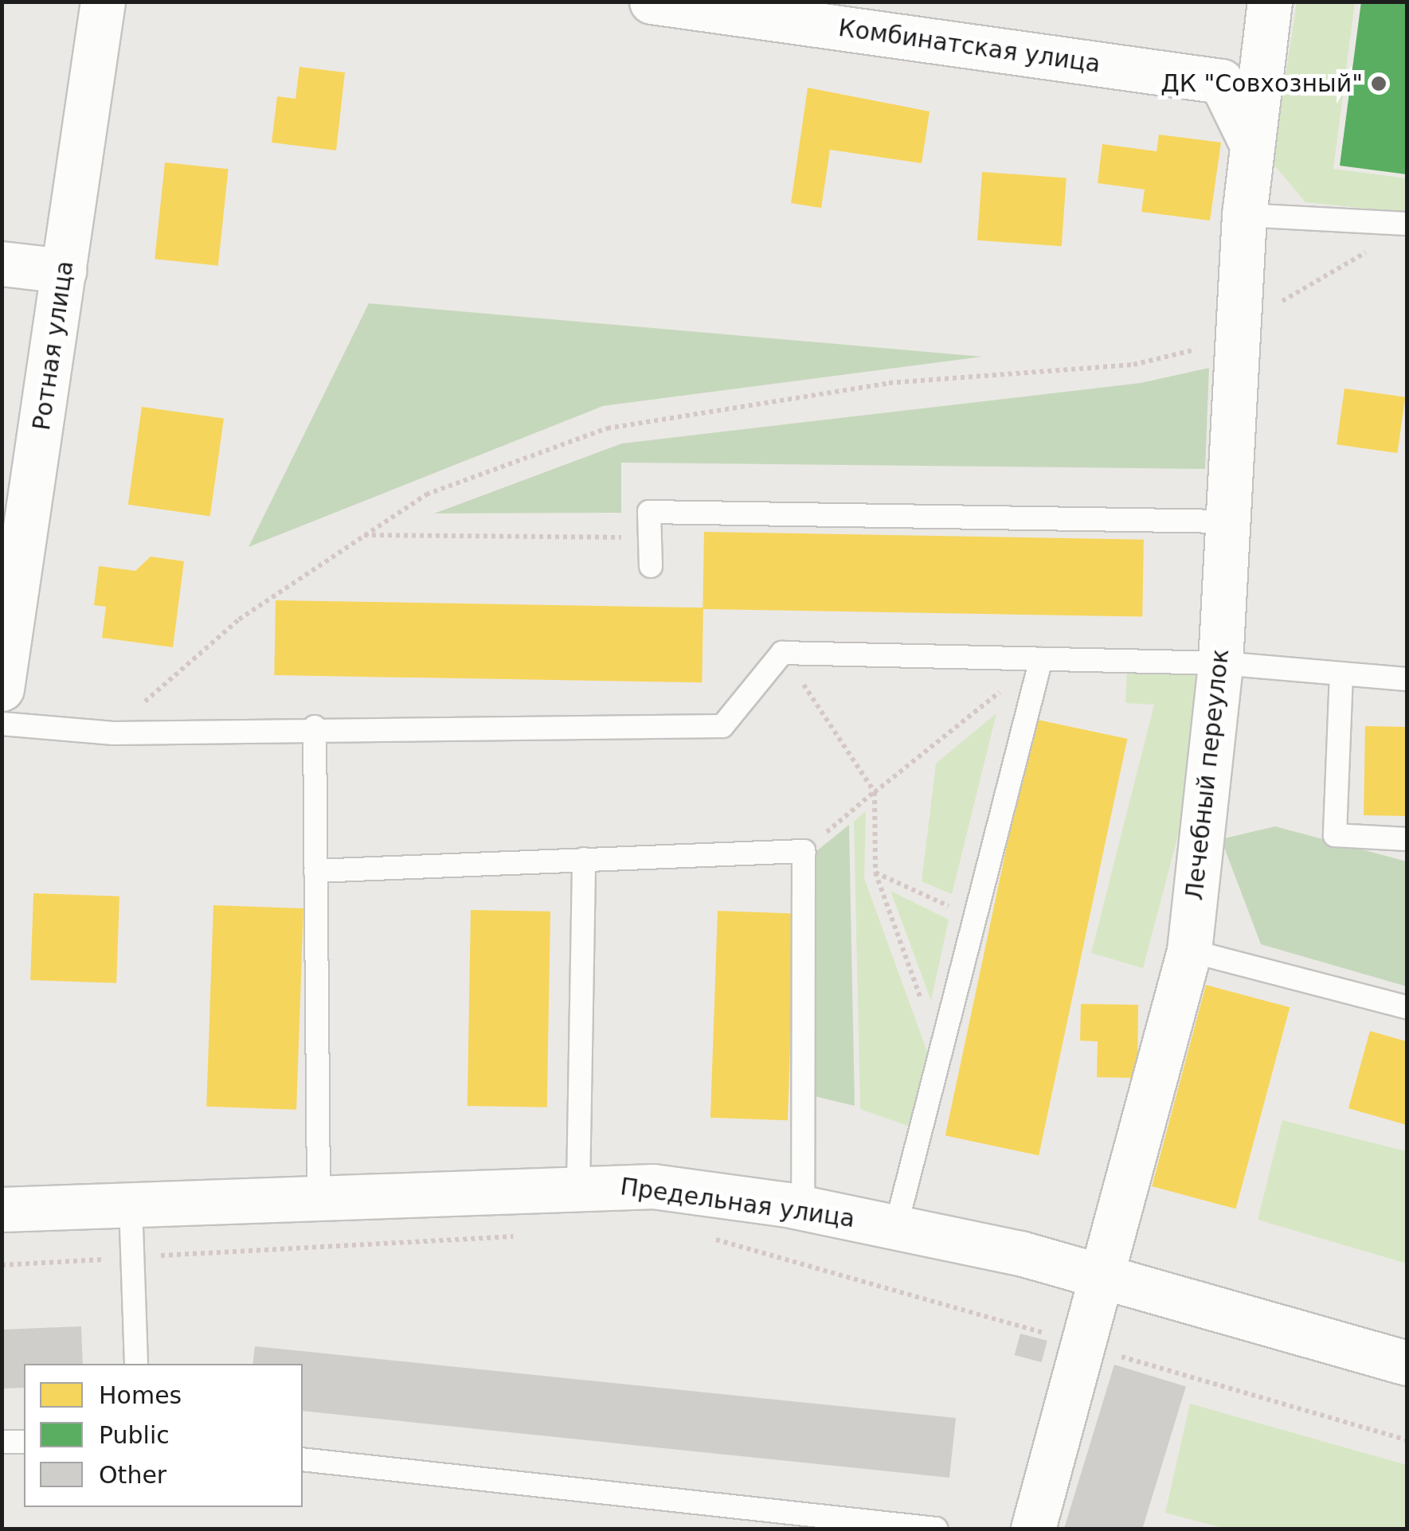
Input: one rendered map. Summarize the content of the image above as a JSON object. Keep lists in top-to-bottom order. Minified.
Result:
{"streets":{"street":["Комбинатская улица","Ротная улица","Лечебный переулок","Предельная улица"]},"crossings":[["Комбинатская улица","Лечебный переулок"],["Лечебный переулок","Предельная улица"]],"places":["ДК \"Совхозный\""],"legend":["Homes","Public","Other"]}
